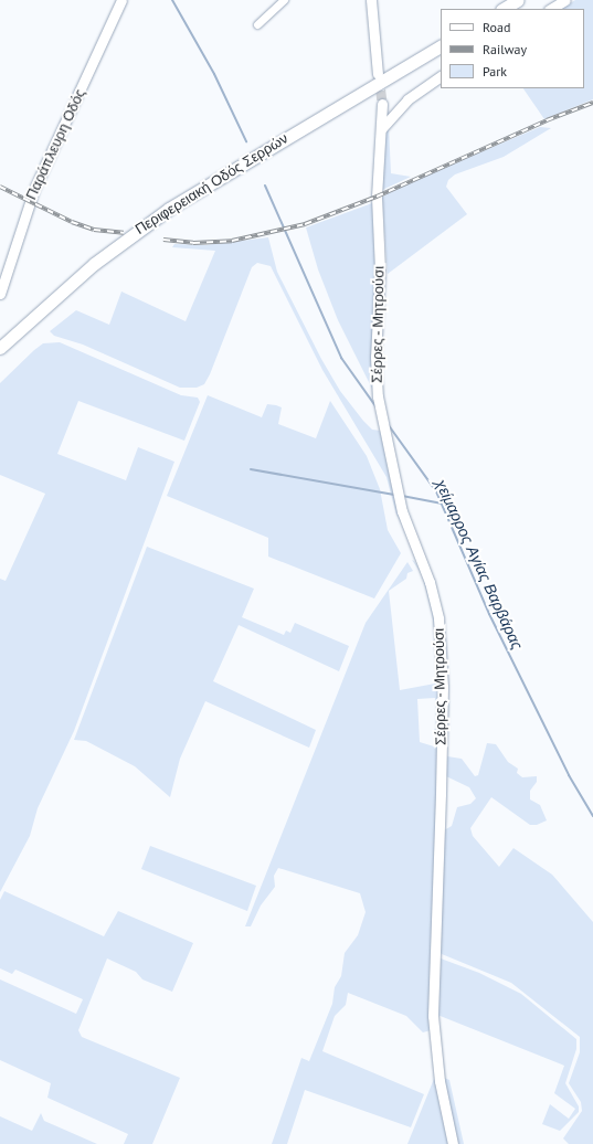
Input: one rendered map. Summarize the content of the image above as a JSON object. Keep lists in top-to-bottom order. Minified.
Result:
{"streets":{"main road":["Περιφερειακή Οδός Σερρών"],"street":["Παράπλευρη Οδός","Σέρρες - Μητρούσι"]},"water":["χείμαρρος Αγίας Βαρβάρας"],"legend":["Road","Railway","Park"]}
